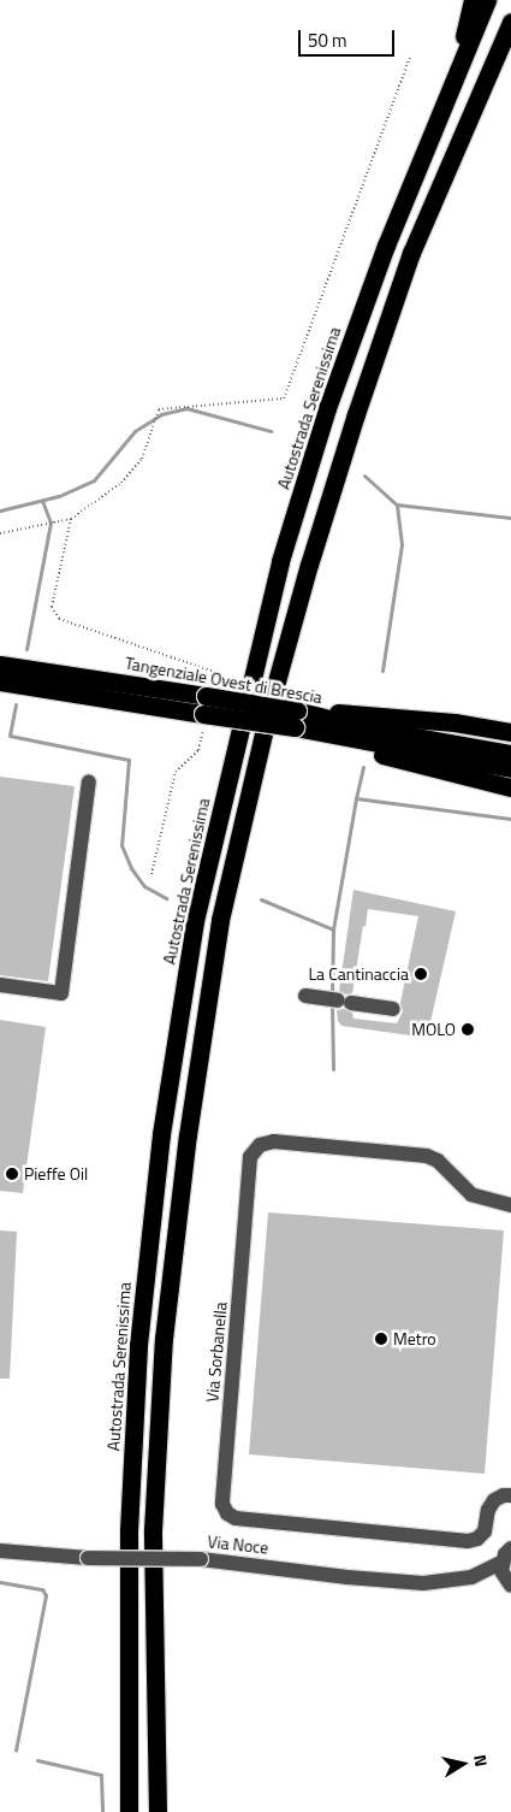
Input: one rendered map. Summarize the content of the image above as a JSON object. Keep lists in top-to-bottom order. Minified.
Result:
{"streets":{"highway":["Autostrada Serenissima","Tangenziale Ovest di Brescia"],"street":["Via Sorbanella","Via Noce"]},"places":["La Cantinaccia","MOLO","Pieffe Oil","Metro"],"scale_bar":"50 m","north":"right"}
